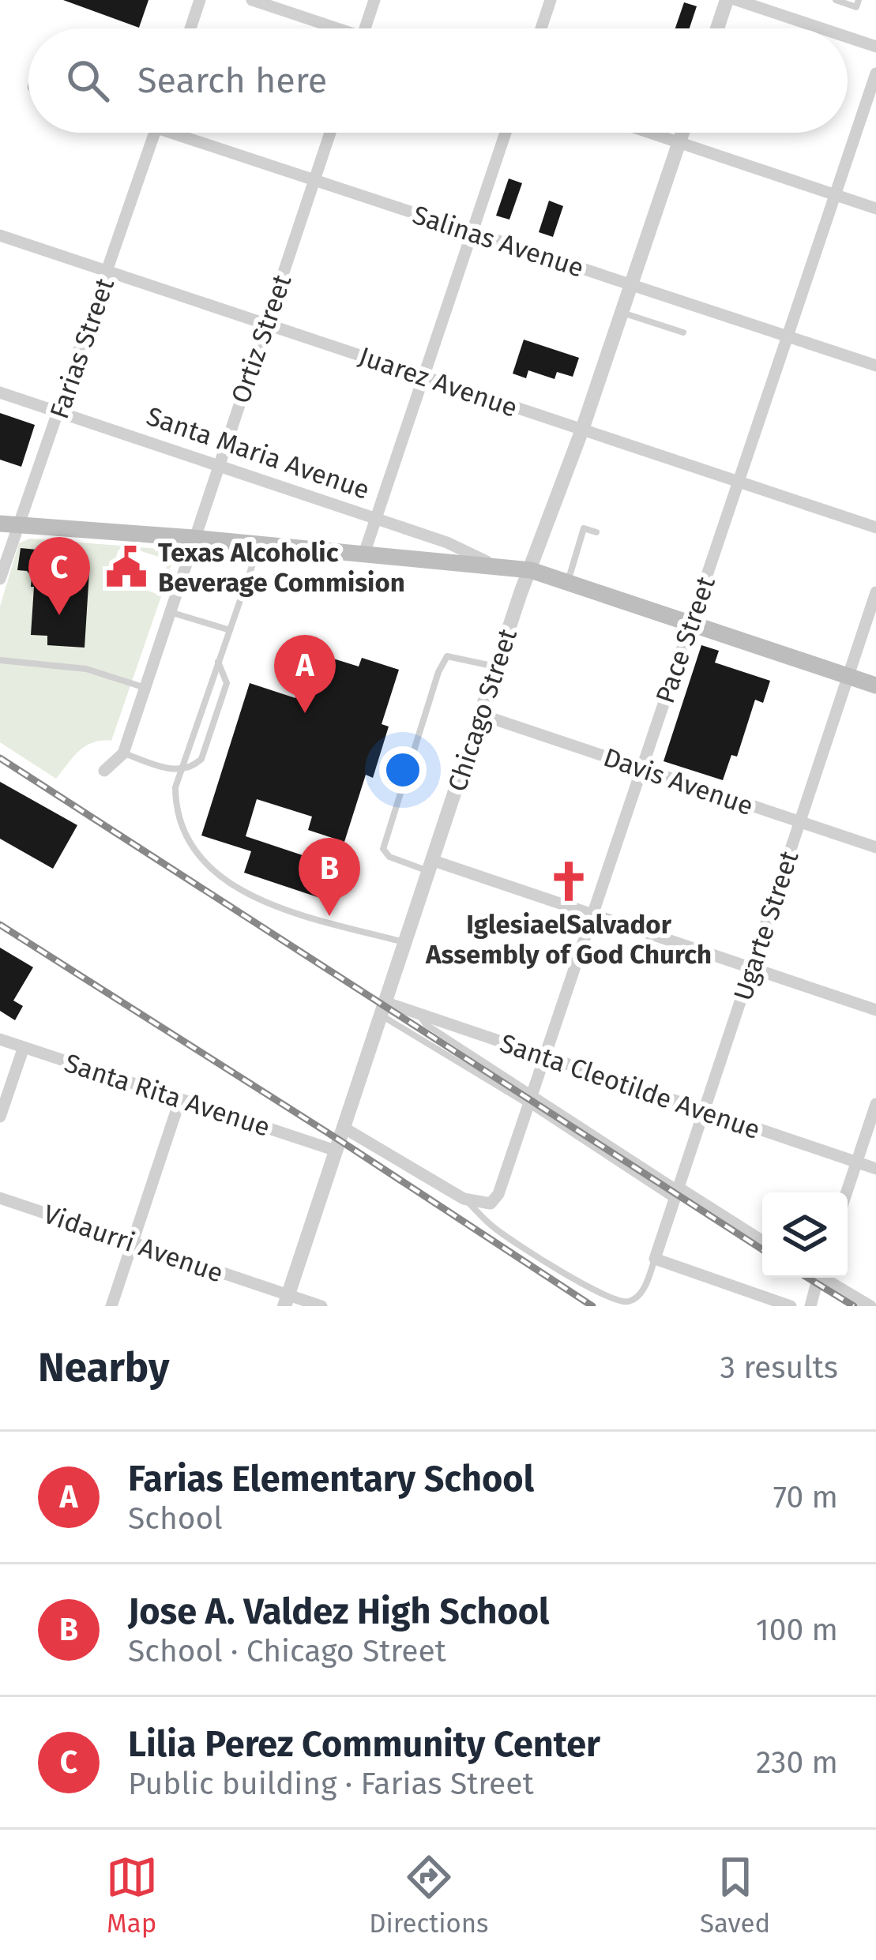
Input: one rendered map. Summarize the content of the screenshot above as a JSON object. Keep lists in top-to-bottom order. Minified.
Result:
{"streets":{"street":["Salinas Avenue","Ortiz Street","Farias Street","Juarez Avenue","Santa Maria Avenue","Pace Street","Chicago Street","Davis Avenue","Ugarte Street","Santa Cleotilde Avenue","Santa Rita Avenue","Vidaurri Avenue"]},"crossings":[["Salinas Avenue","Ortiz Street"],["Salinas Avenue","Pace Street"],["Salinas Avenue","Chicago Street"],["Ortiz Street","Juarez Avenue"],["Ortiz Street","Santa Maria Avenue"],["Farias Street","Juarez Avenue"],["Farias Street","Santa Maria Avenue"],["Juarez Avenue","Pace Street"],["Juarez Avenue","Chicago Street"],["Pace Street","Davis Avenue"],["Pace Street","Santa Cleotilde Avenue"],["Chicago Street","Davis Avenue"],["Chicago Street","Santa Cleotilde Avenue"],["Chicago Street","Santa Rita Avenue"],["Chicago Street","Vidaurri Avenue"],["Davis Avenue","Ugarte Street"],["Ugarte Street","Santa Cleotilde Avenue"]],"places":{"public building":["Texas Alcoholic Beverage Commision"],"church":["IglesiaelSalvador Assembly of God Church"]},"page":{"search":"Search here","pins":["C","A","B"],"heading":["Nearby","3 results"],"list":[{"mark":"A","name":"Farias Elementary School","note":"School","value":"70 m"},{"mark":"B","name":"Jose A. Valdez High School","note":"School · Chicago Street","value":"100 m"},{"mark":"C","name":"Lilia Perez Community Center","note":"Public building · Farias Street","value":"230 m"}],"nav":["Map","Directions","Saved"]}}
